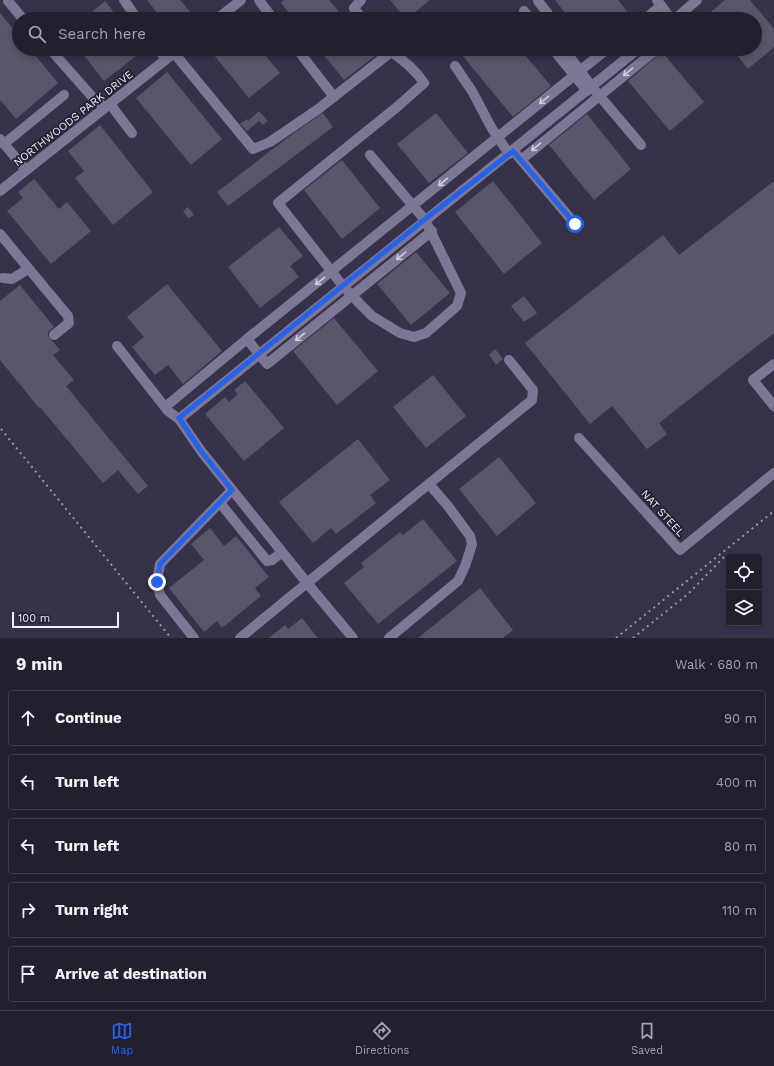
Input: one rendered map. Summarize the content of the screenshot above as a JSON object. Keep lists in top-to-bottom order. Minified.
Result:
{"streets":{"street":["NORTHWOODS PARK DRIVE","NAT STEEL"]},"scale_bar":"100 m","page":{"search":"Search here","scale":"100 m","heading":["9 min","Walk · 680 m"],"list":[["Continue","90 m"],["Turn left","400 m"],["Turn left","80 m"],["Turn right","110 m"],"Arrive at destination"],"nav":["Map","Directions","Saved"]}}
